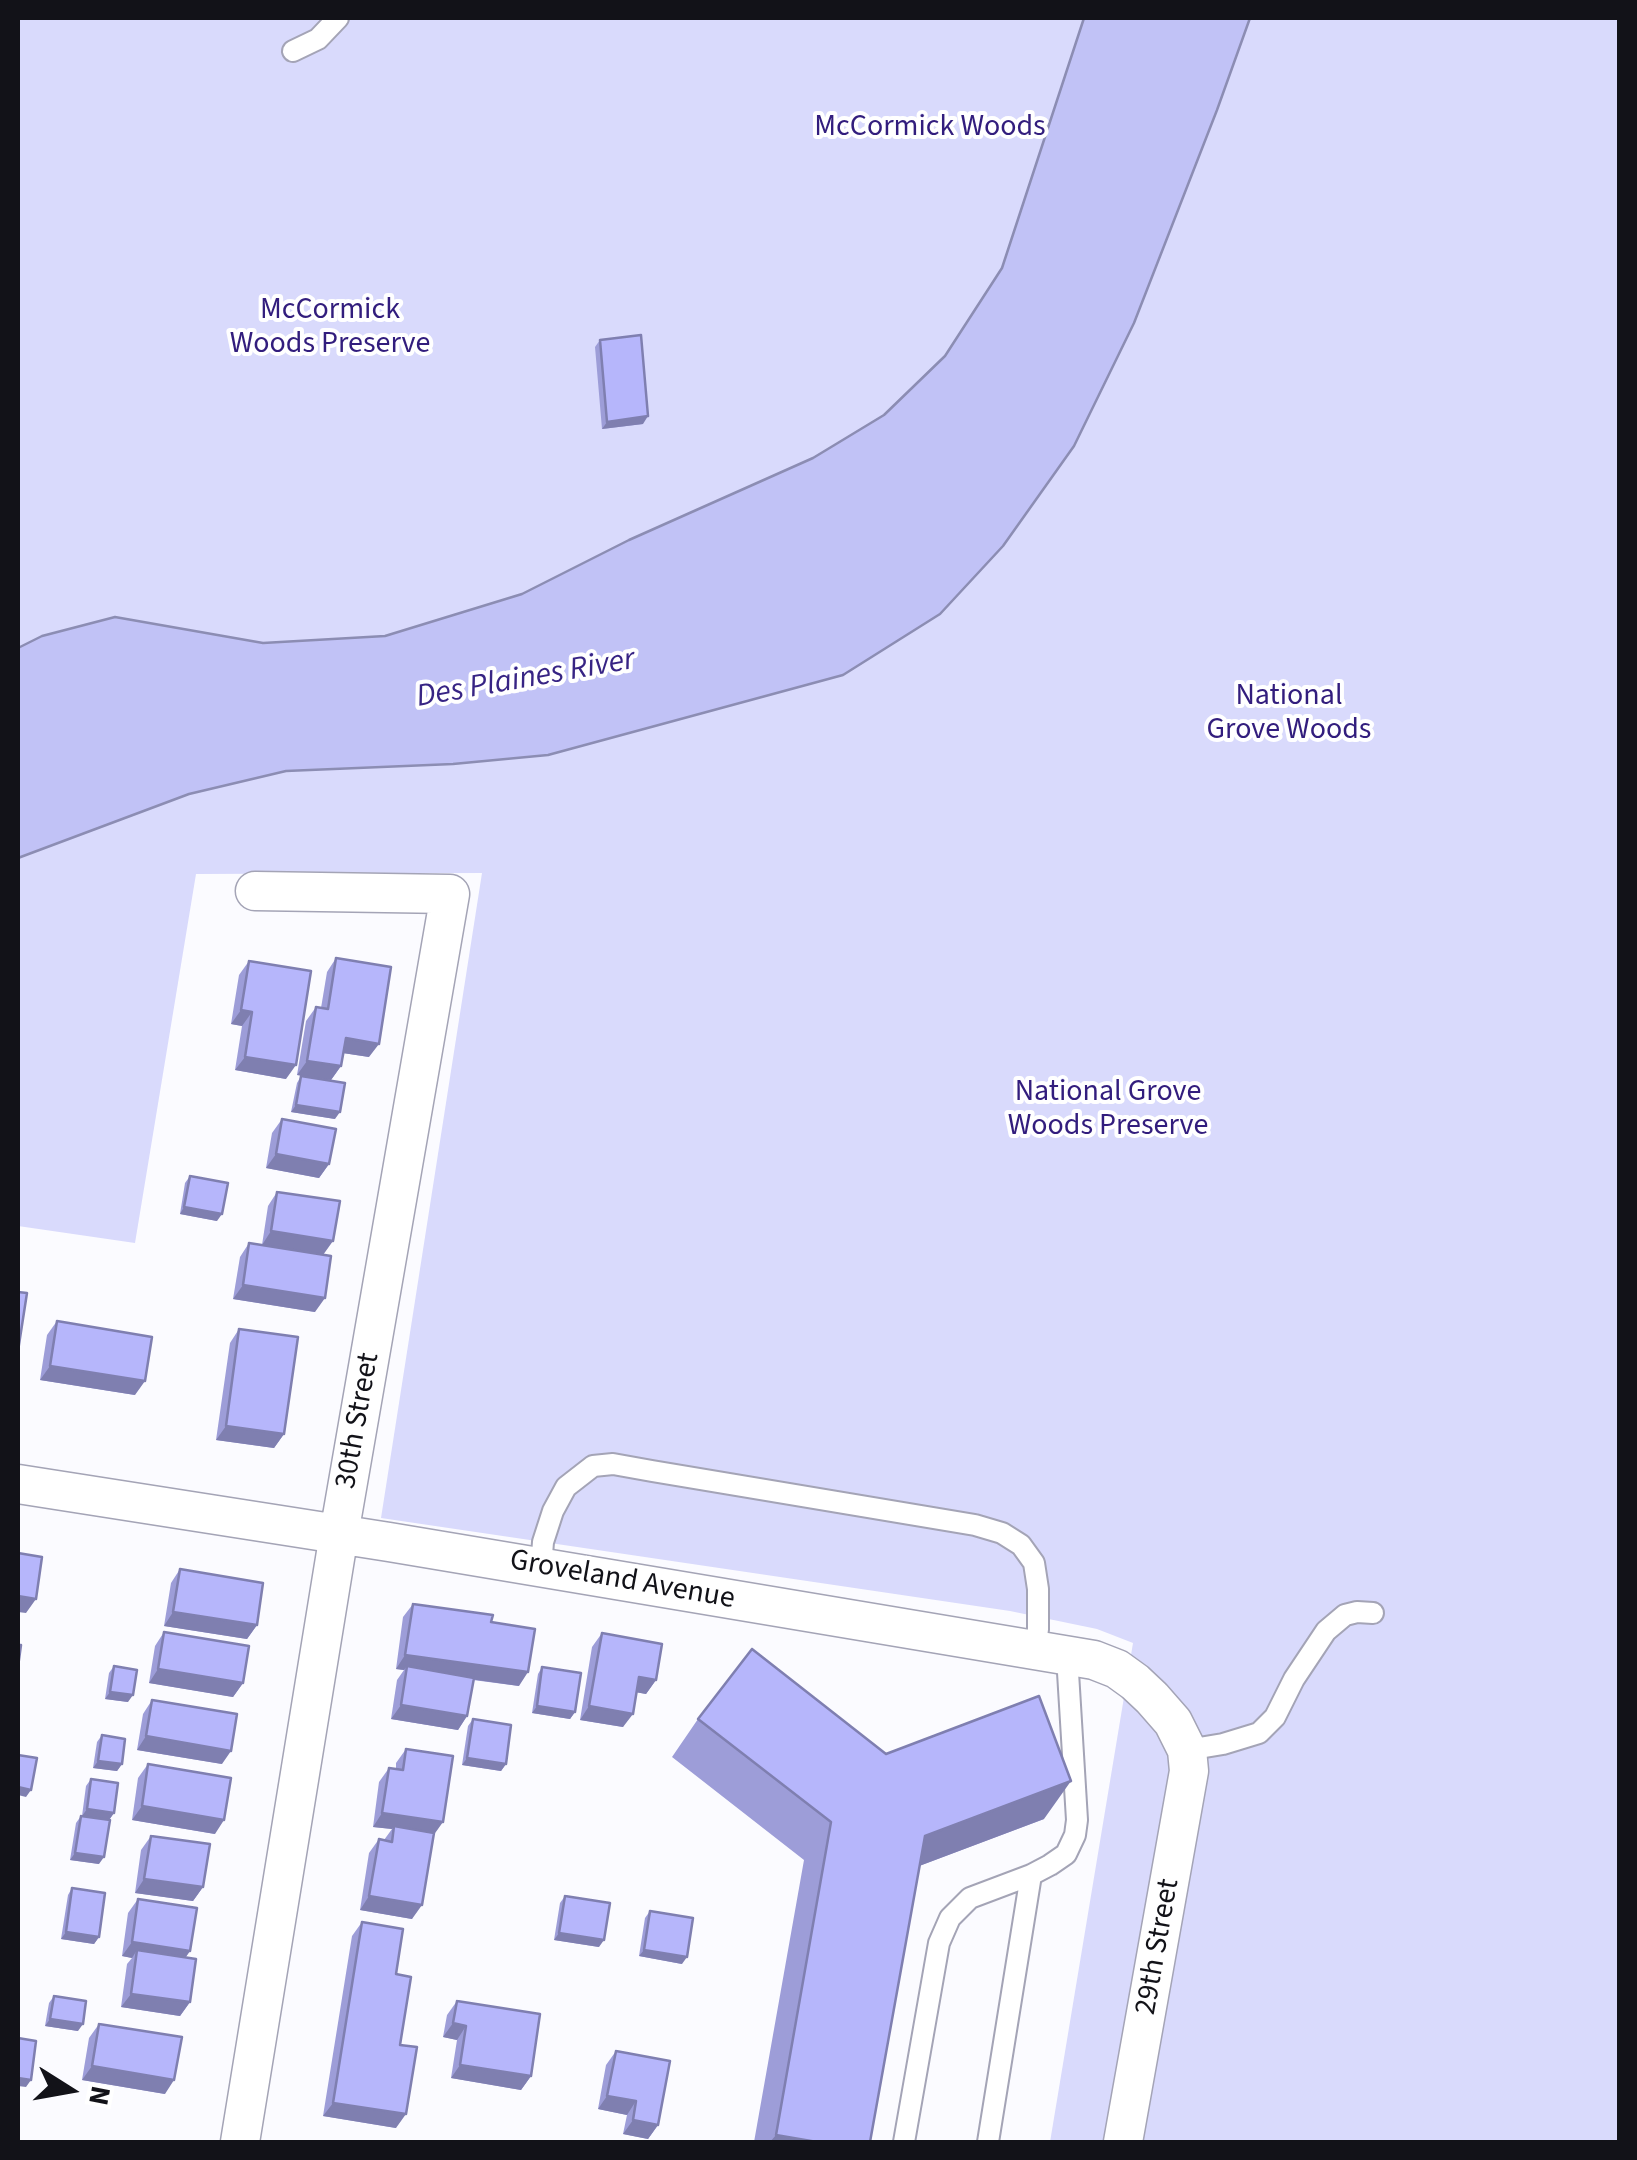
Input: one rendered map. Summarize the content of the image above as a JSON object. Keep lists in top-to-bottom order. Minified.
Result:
{"streets":{"street":["30th Street","Groveland Avenue","29th Street"]},"crossings":[["30th Street","Groveland Avenue"],["Groveland Avenue","29th Street"]],"water":["Des Plaines River"],"parks":["McCormick Woods","McCormick Woods Preserve","National Grove Woods","National Grove Woods Preserve"],"north":"right"}
